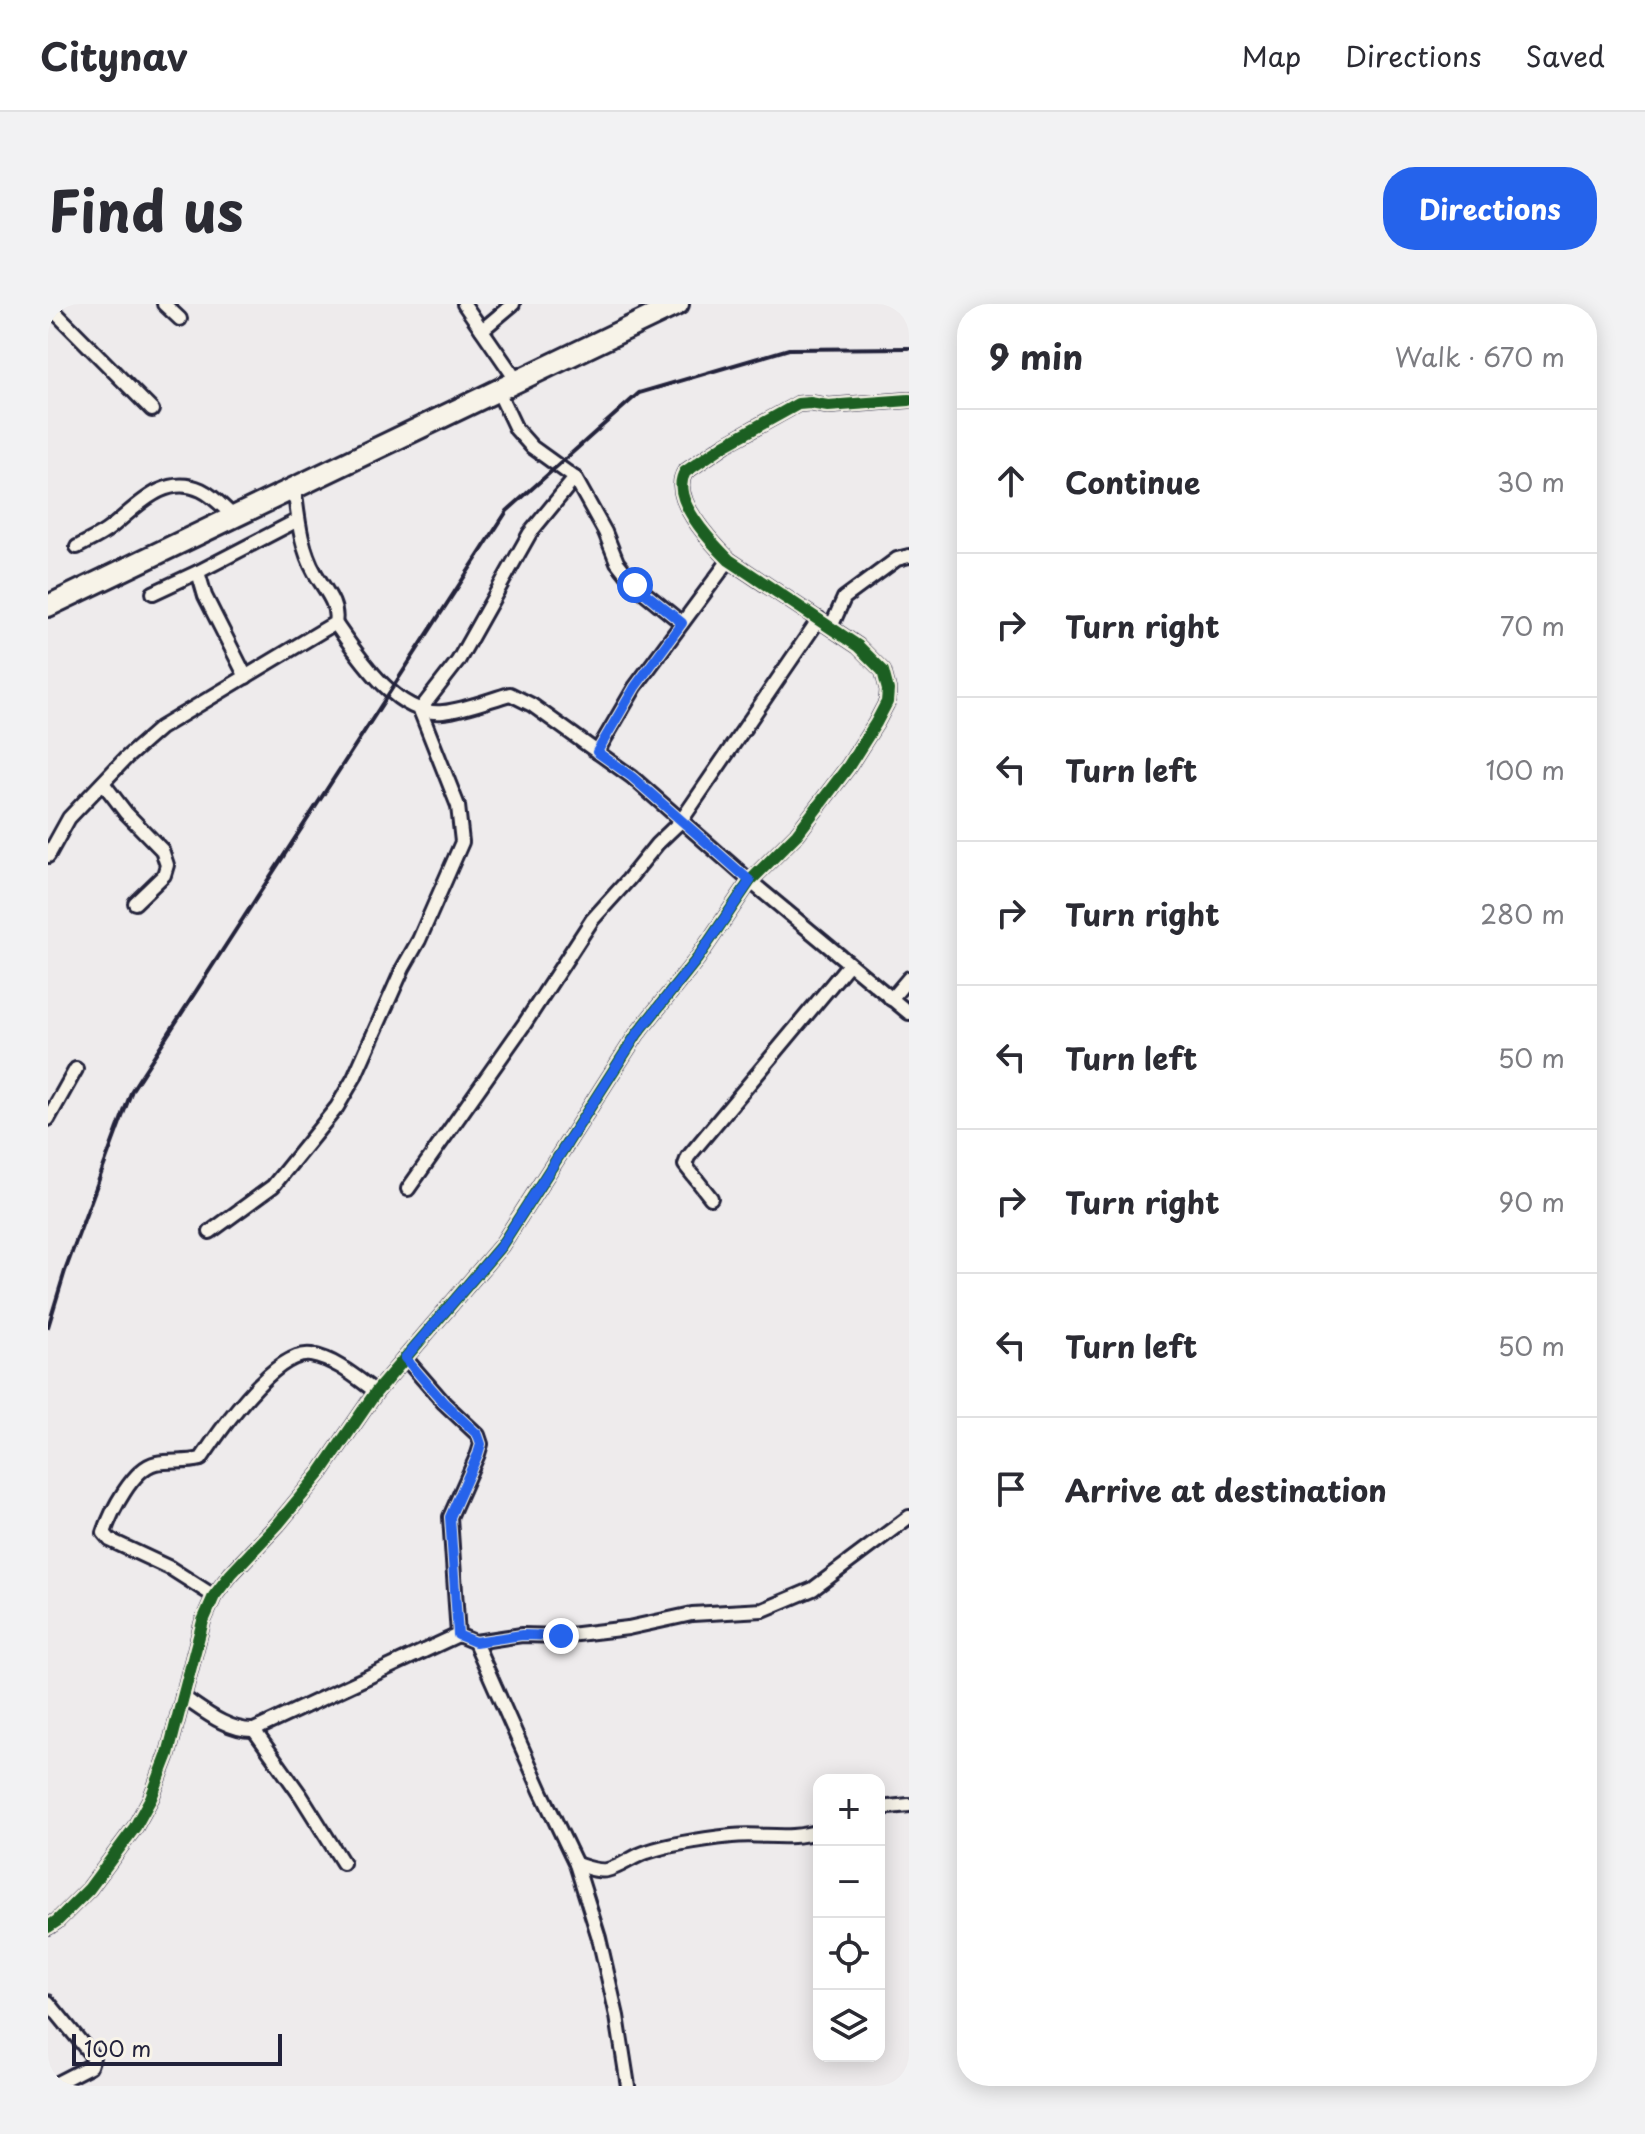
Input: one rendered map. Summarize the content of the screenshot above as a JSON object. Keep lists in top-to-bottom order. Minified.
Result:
{"scale_bar":"100 m","page":{"header":"Citynav","nav":["Map","Directions","Saved"],"title":"Find us","buttons":"Directions","heading":["9 min","Walk · 670 m"],"list":[["Continue","30 m"],["Turn right","70 m"],["Turn left","100 m"],["Turn right","280 m"],["Turn left","50 m"],["Turn right","90 m"],["Turn left","50 m"],"Arrive at destination"],"map_buttons":["+","−"],"scale":"100 m"}}
